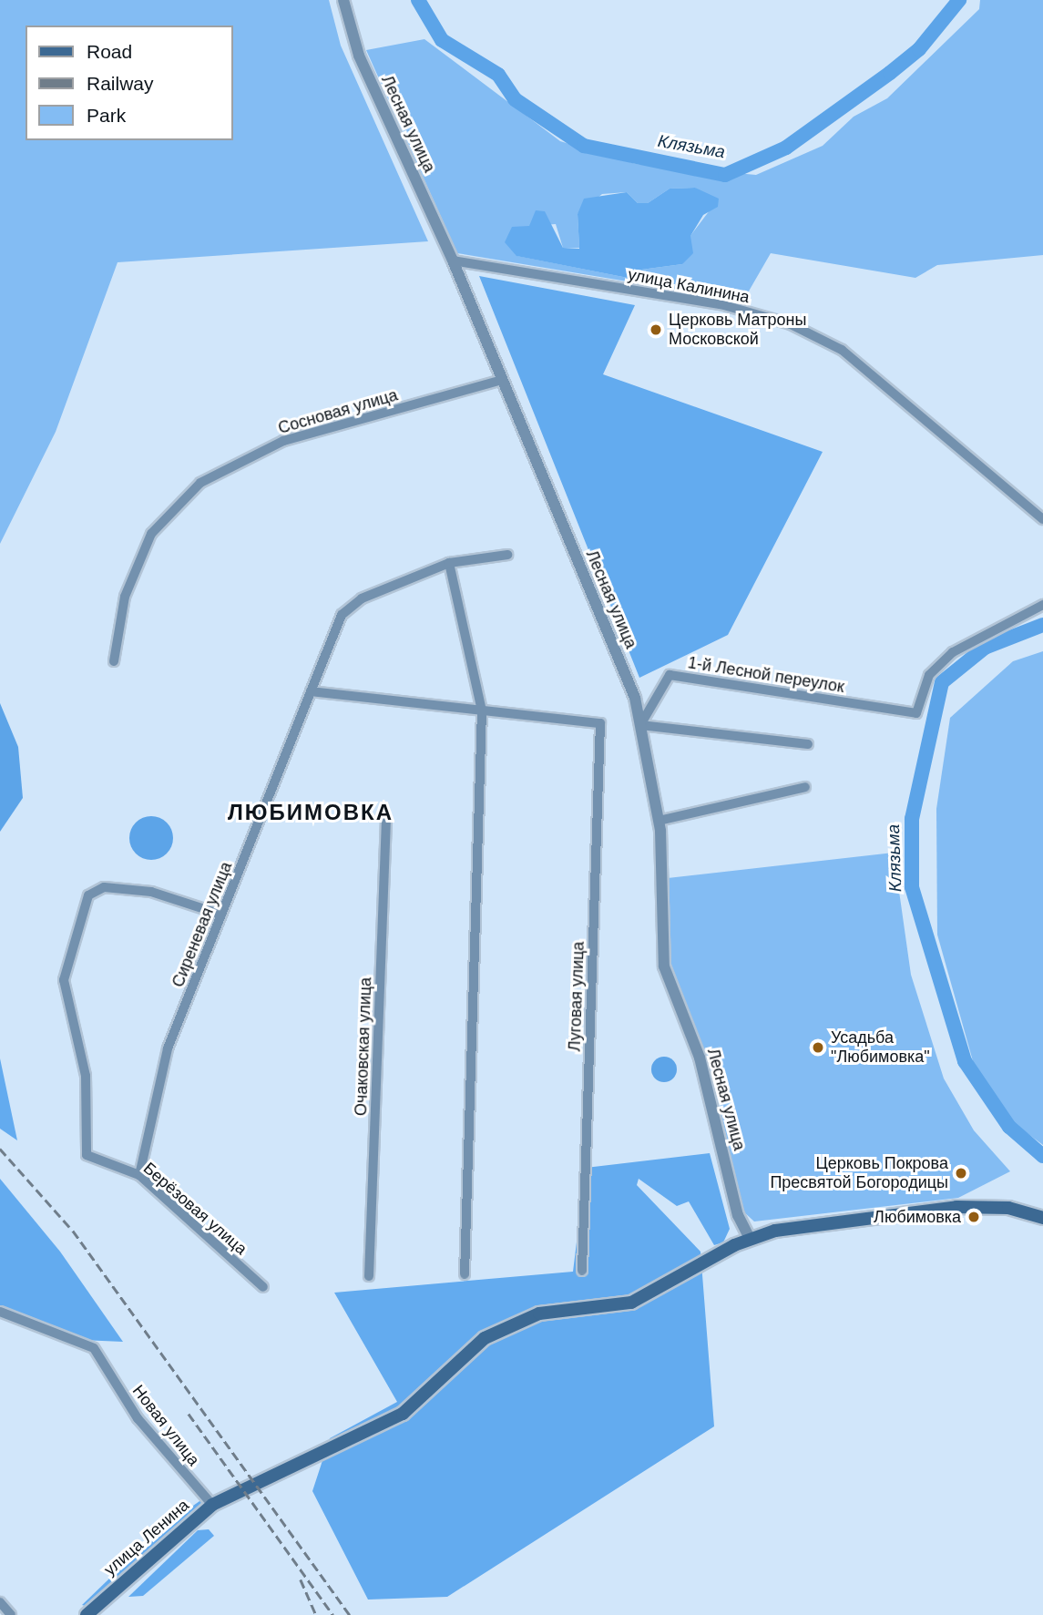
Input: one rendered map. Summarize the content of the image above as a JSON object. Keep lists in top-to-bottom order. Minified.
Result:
{"streets":{"main road":["улица Ленина"],"street":["Лесная улица","улица Калинина","Сосновая улица","1-й Лесной переулок","Сиреневая улица","Луговая улица","Очаковская улица","Берёзовая улица","Новая улица"]},"crossings":[["Лесная улица","улица Калинина"],["Лесная улица","Сосновая улица"],["Лесная улица","1-й Лесной переулок"],["Лесная улица","улица Ленина"],["Сиреневая улица","Берёзовая улица"],["Новая улица","улица Ленина"]],"districts":["ЛЮБИМОВКА"],"water":["Клязьма"],"places":["Церковь Матроны Московской","Усадьба \"Любимовка\"","Церковь Покрова Пресвятой Богородицы","Любимовка"],"legend":["Road","Railway","Park"]}
